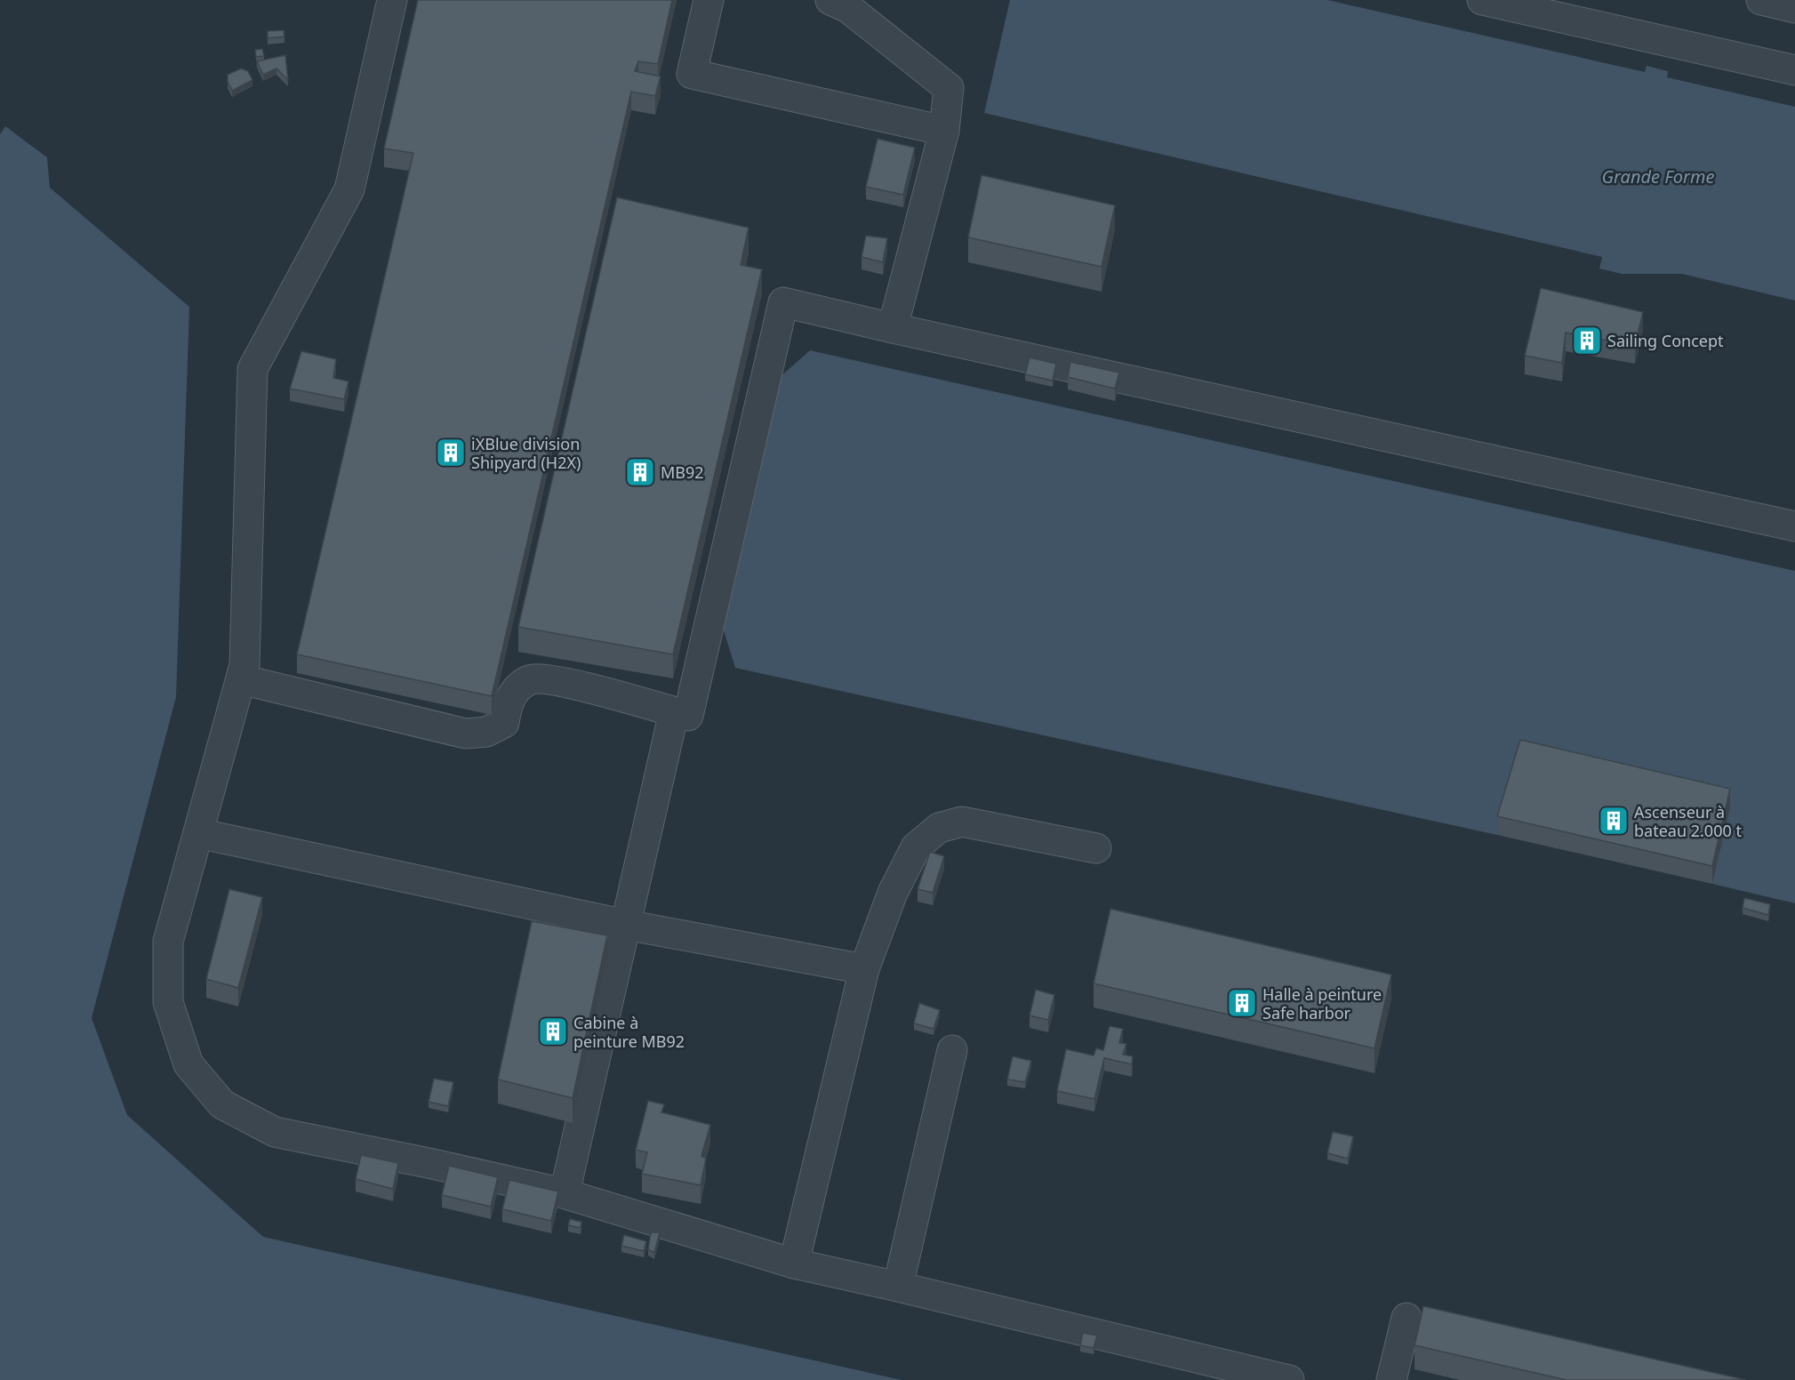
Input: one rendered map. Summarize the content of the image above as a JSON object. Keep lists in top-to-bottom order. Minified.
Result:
{"water":["Grande Forme"],"places":{"building":["Sailing Concept","iXBlue division Shipyard (H2X)","MB92","Ascenseur à bateau 2.000 t","Halle à peinture Safe harbor","Cabine à peinture MB92"]}}
